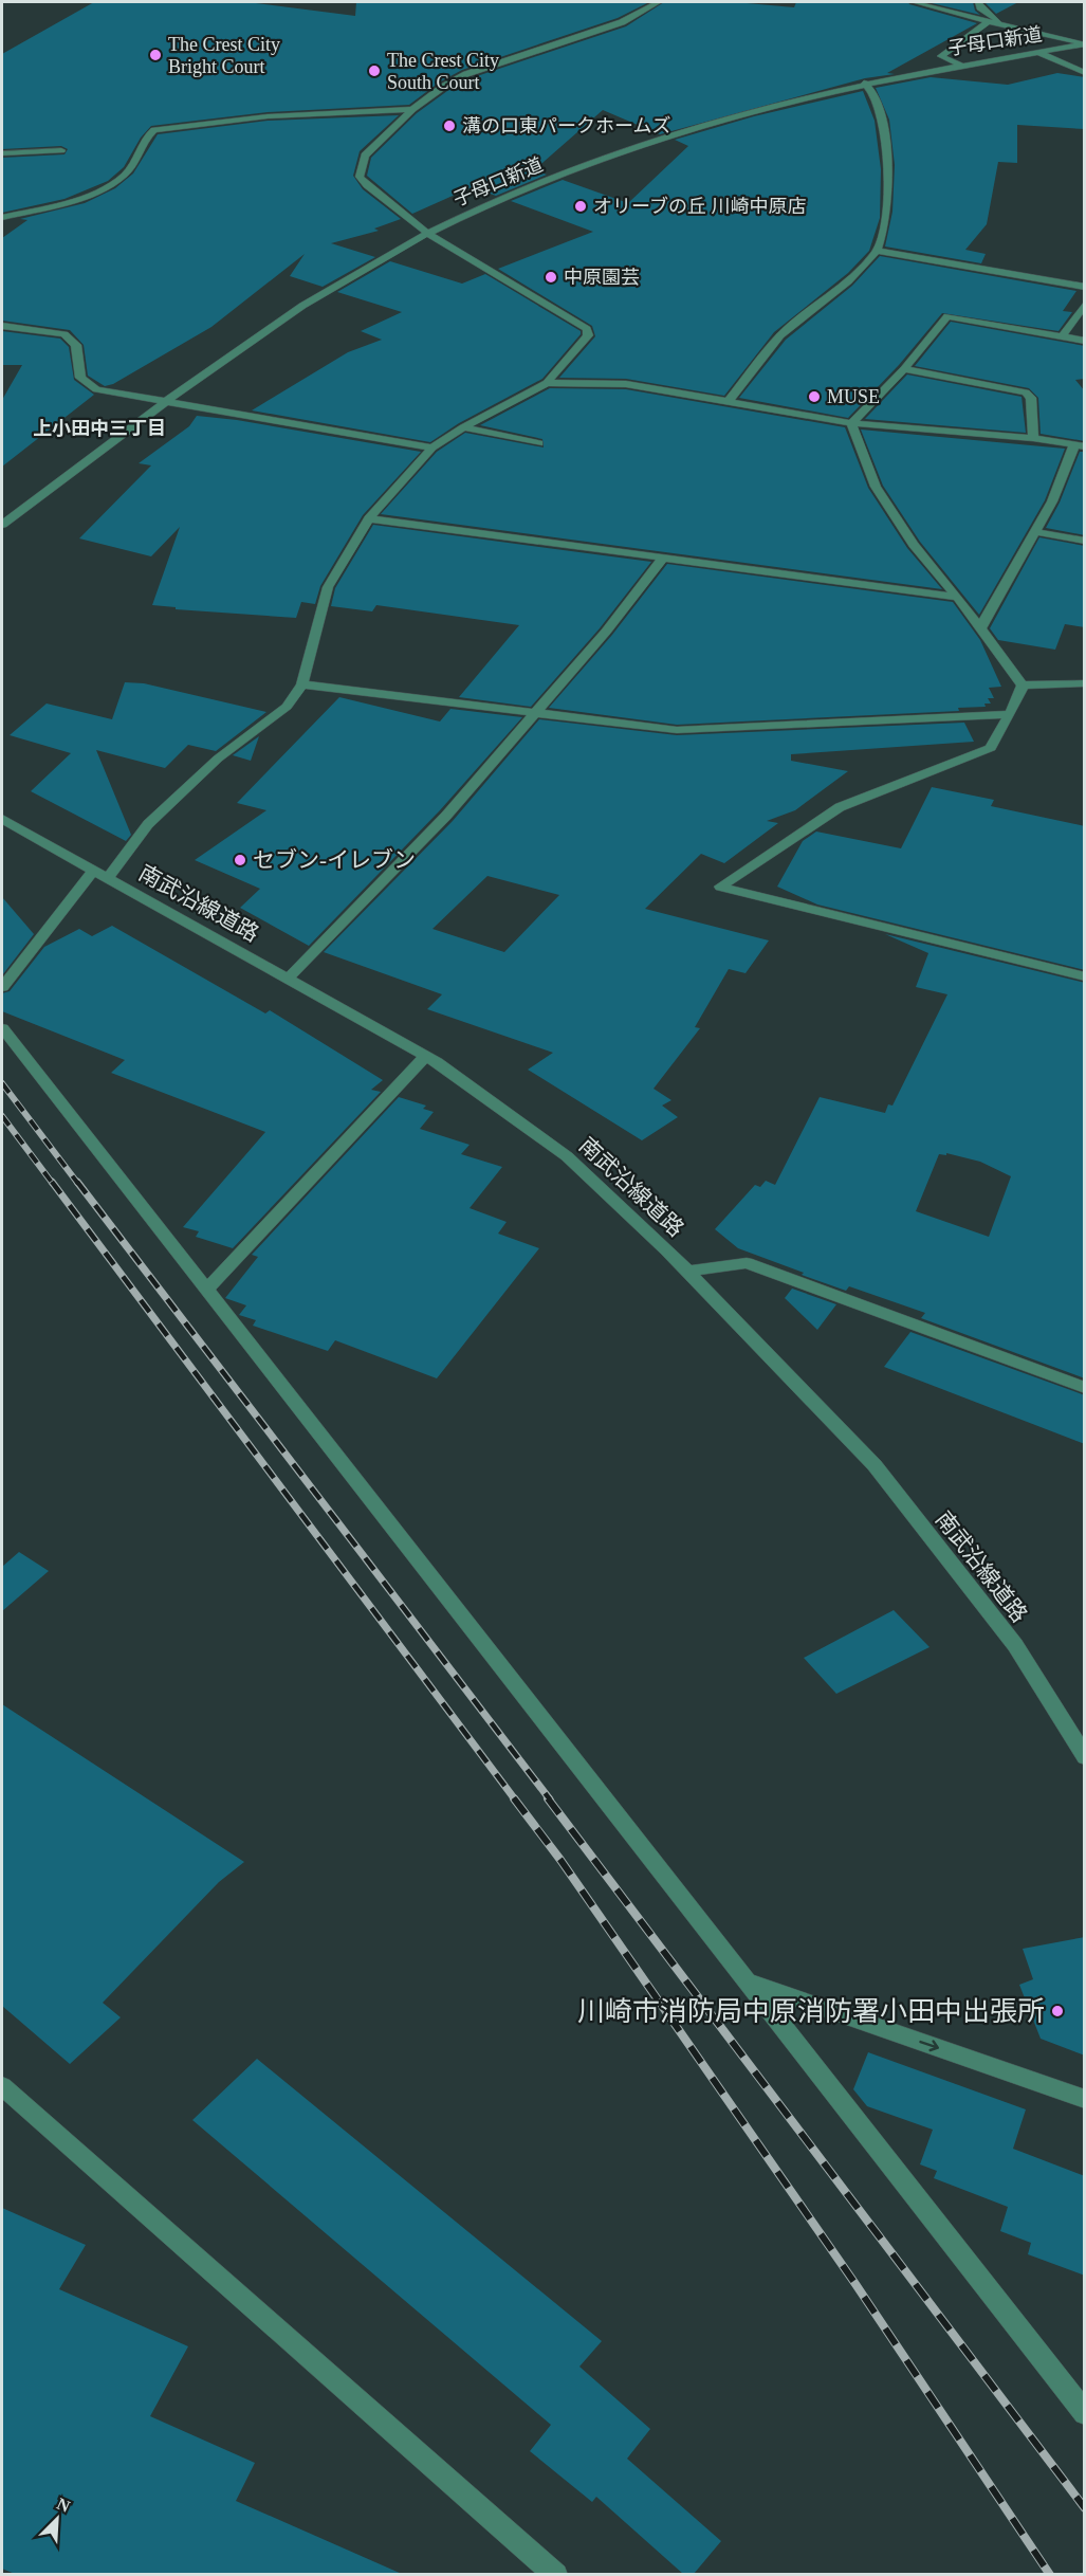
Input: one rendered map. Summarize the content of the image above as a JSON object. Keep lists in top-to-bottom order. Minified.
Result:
{"streets":{"street":["子母口新道","南武沿線道路"]},"districts":["上小田中三丁目"],"places":["The Crest City Bright Court","The Crest City South Court","溝の口東パークホームズ","オリーブの丘 川崎中原店","中原園芸","MUSE","セブン-イレブン","川崎市消防局中原消防署小田中出張所"],"north":"top right"}
